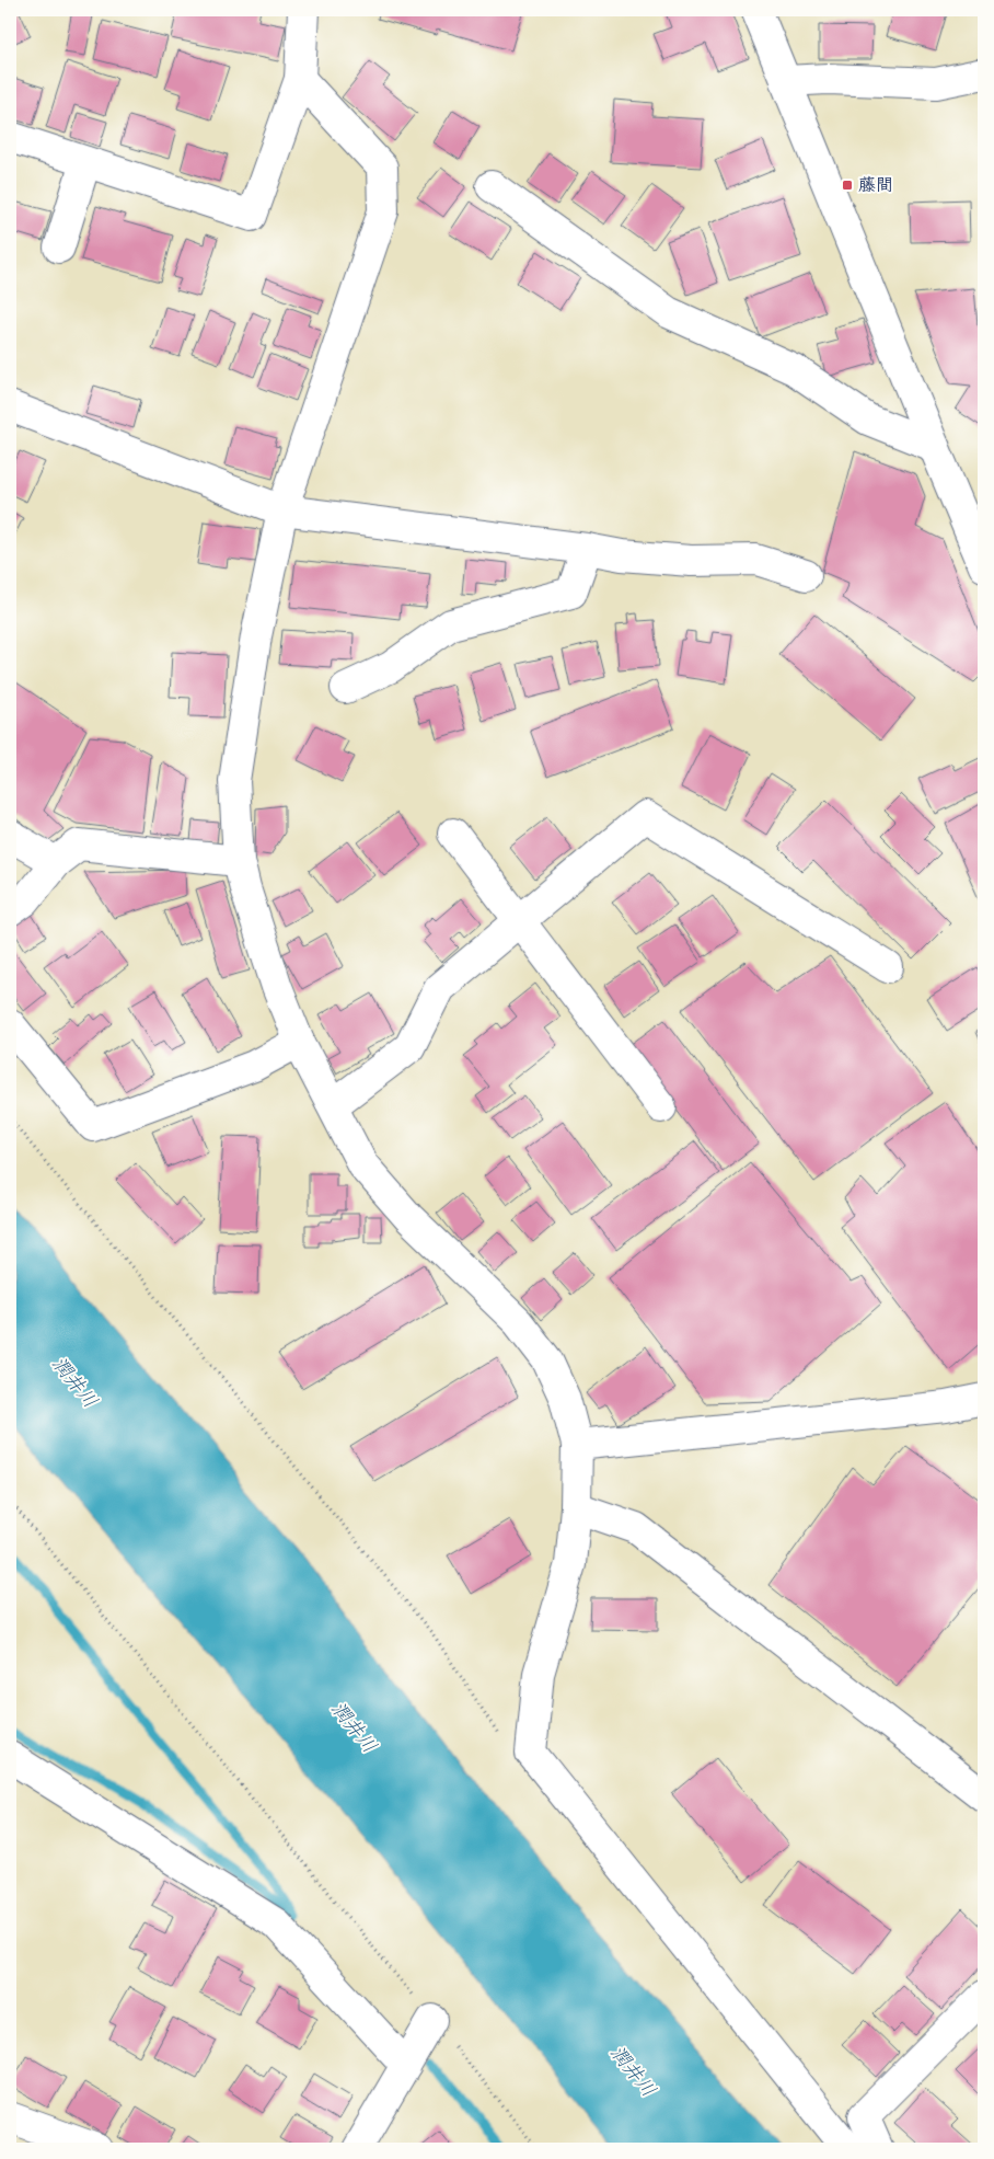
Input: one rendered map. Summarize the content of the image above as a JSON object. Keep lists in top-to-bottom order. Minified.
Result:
{"water":["潤井川"],"places":{"transit":["藤間"]}}
